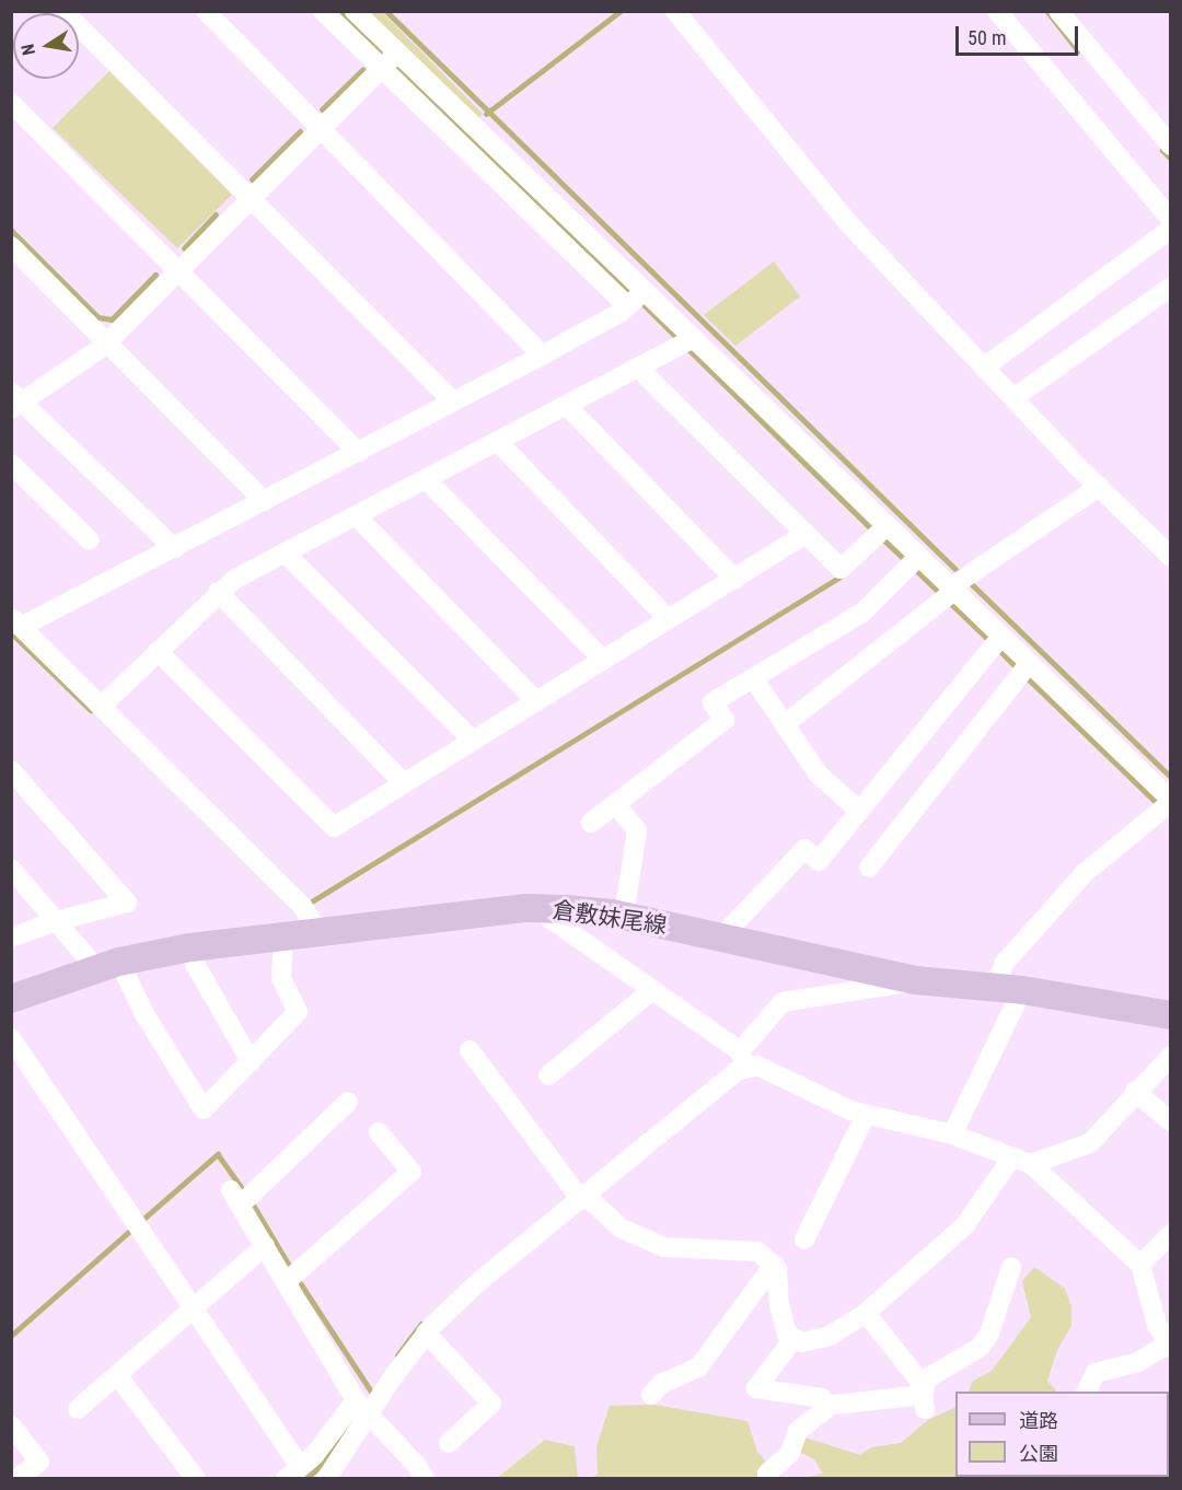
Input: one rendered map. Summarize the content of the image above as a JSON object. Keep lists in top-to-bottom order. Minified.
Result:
{"streets":{"main road":["倉敷妹尾線"]},"legend":["道路","公園"],"scale_bar":"50 m","north":"left"}
